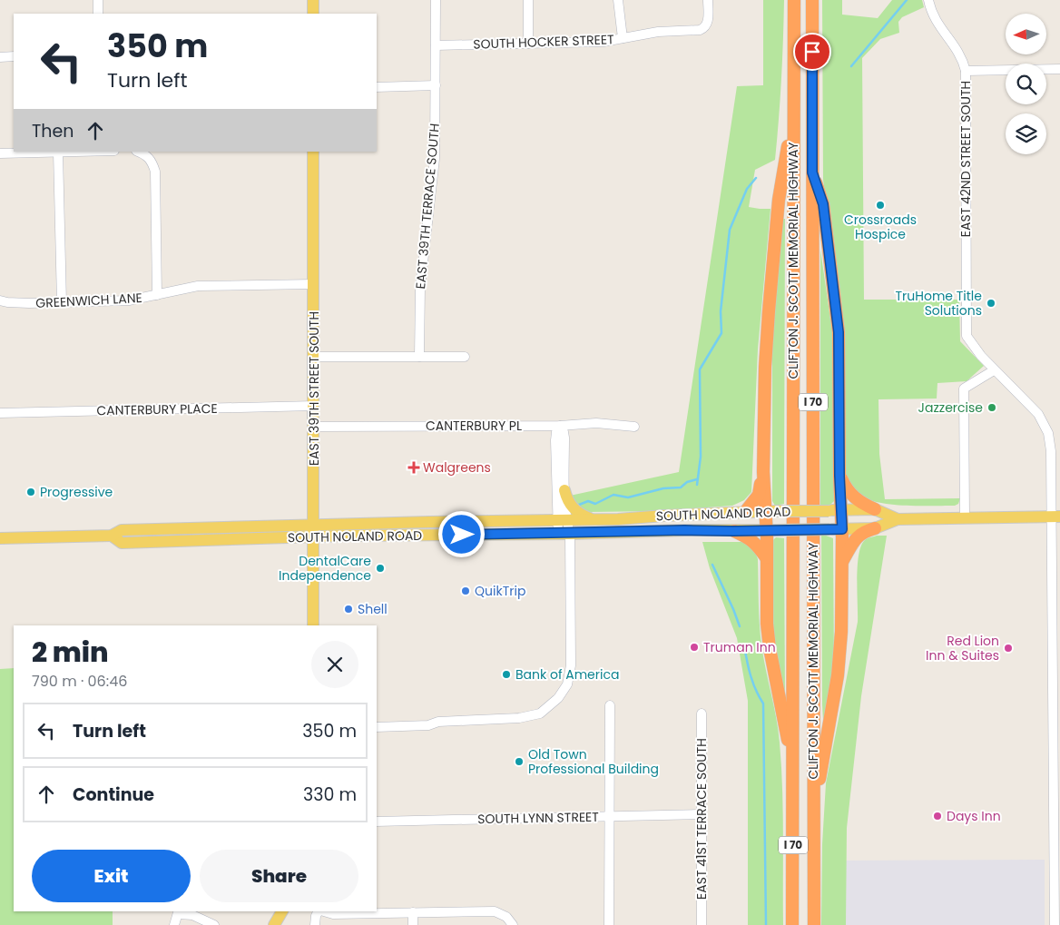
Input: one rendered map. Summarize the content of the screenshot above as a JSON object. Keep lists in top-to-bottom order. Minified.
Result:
{"streets":{"highway":["CLIFTON J. SCOTT MEMORIAL HIGHWAY","I 70"],"main road":["EAST 39TH STREET SOUTH","SOUTH NOLAND ROAD"],"street":["SOUTH HOCKER STREET","EAST 42ND STREET SOUTH","EAST 39TH TERRACE SOUTH","GREENWICH LANE","CANTERBURY PLACE","CANTERBURY PL","SOUTH LYNN STREET","EAST 41ST TERRACE SOUTH"]},"crossings":[["SOUTH HOCKER STREET","EAST 39TH TERRACE SOUTH"],["CLIFTON J. SCOTT MEMORIAL HIGHWAY","I 70"],["GREENWICH LANE","EAST 39TH STREET SOUTH"],["EAST 39TH STREET SOUTH","CANTERBURY PLACE"],["EAST 39TH STREET SOUTH","CANTERBURY PL"],["EAST 39TH STREET SOUTH","SOUTH NOLAND ROAD"],["SOUTH LYNN STREET","EAST 41ST TERRACE SOUTH"]],"places":{"other":["Crossroads Hospice","TruHome Title Solutions","Jazzercise","Progressive","DentalCare Independence","QuikTrip","Shell","Truman Inn","Red Lion Inn & Suites","Bank of America","Old Town Professional Building","Days Inn"],"health":["Walgreens"]},"north":"left","page":{"turn":["350 m","Turn left"],"then":"Then","heading":["2 min","790 m · 06:46"],"list":[{"name":"Turn left","value":"350 m"},{"name":"Continue","value":"330 m"}],"buttons":["Exit","Share"]}}
